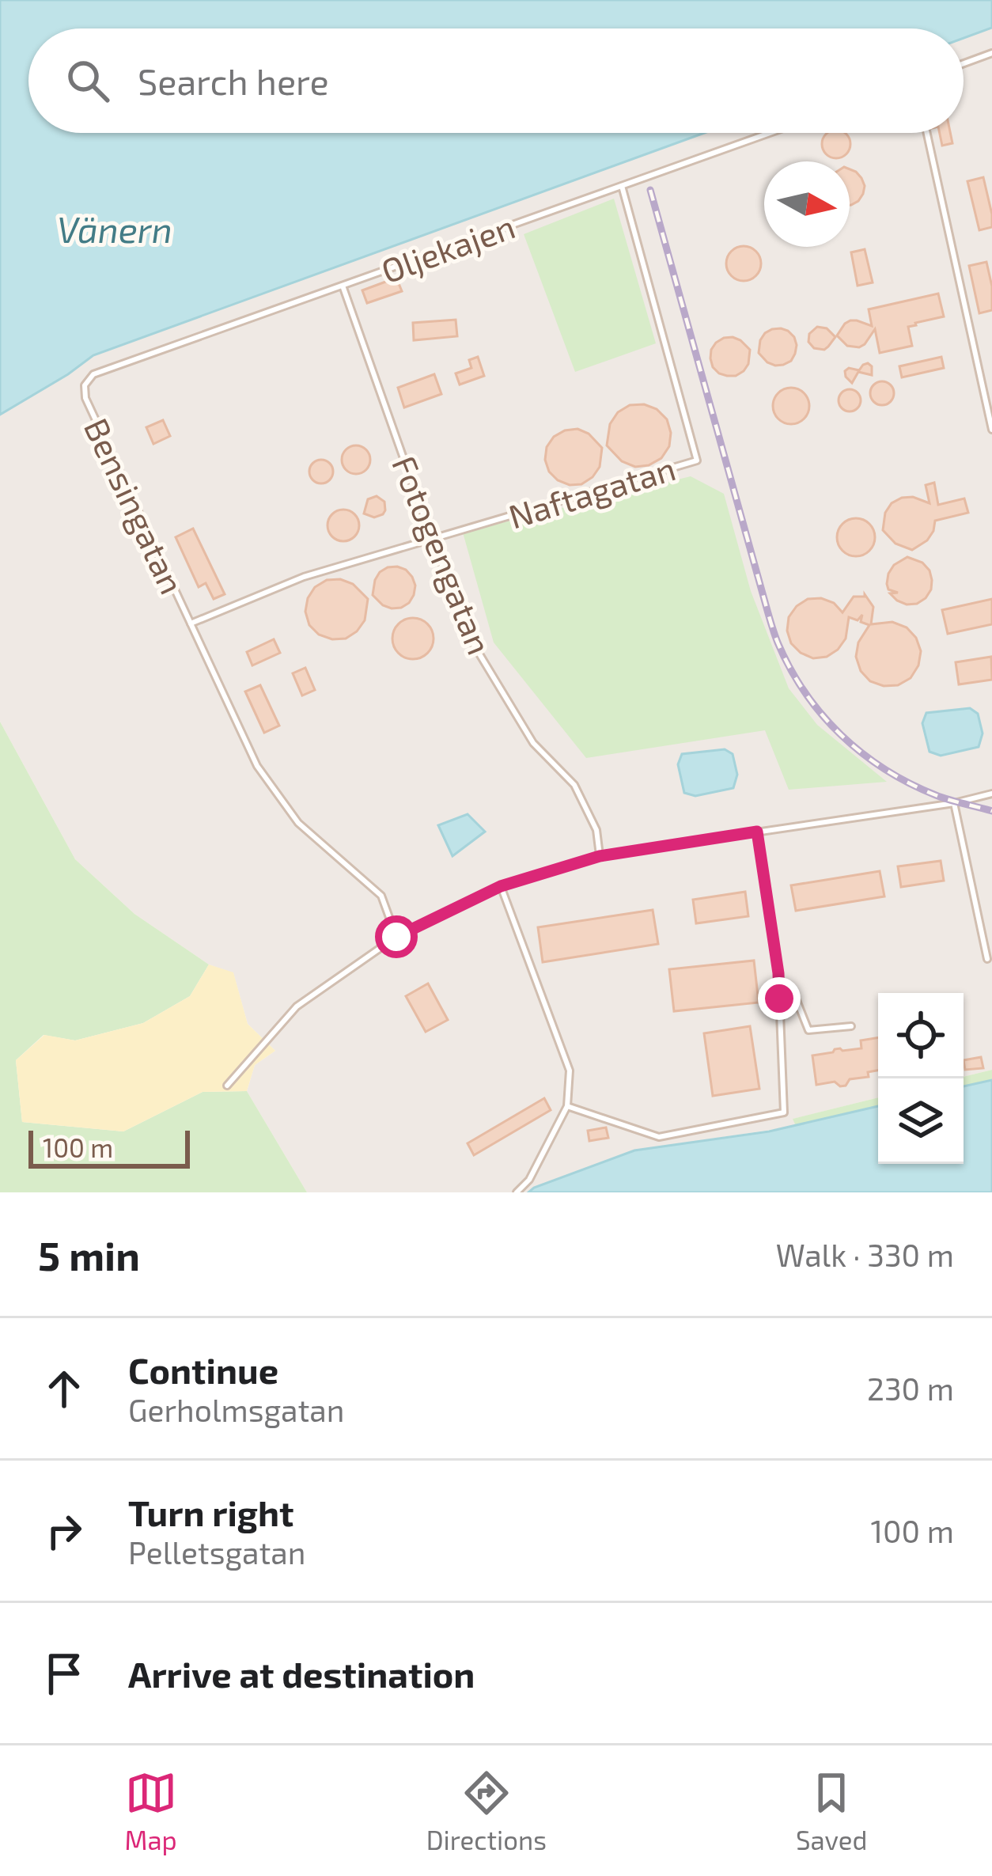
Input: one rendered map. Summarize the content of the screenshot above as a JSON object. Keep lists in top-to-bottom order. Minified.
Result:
{"streets":{"lane":["Oljekajen","Naftagatan","Bensingatan","Fotogengatan"]},"crossings":[["Oljekajen","Naftagatan"],["Oljekajen","Bensingatan"],["Oljekajen","Fotogengatan"],["Naftagatan","Bensingatan"],["Naftagatan","Fotogengatan"],["Bensingatan","Fotogengatan"]],"water":["Vänern"],"scale_bar":"100 m","north":"right","page":{"search":"Search here","scale":"100 m","heading":["5 min","Walk · 330 m"],"list":[["Continue","Gerholmsgatan","230 m"],["Turn right","Pelletsgatan","100 m"],"Arrive at destination"],"nav":["Map","Directions","Saved"]}}
